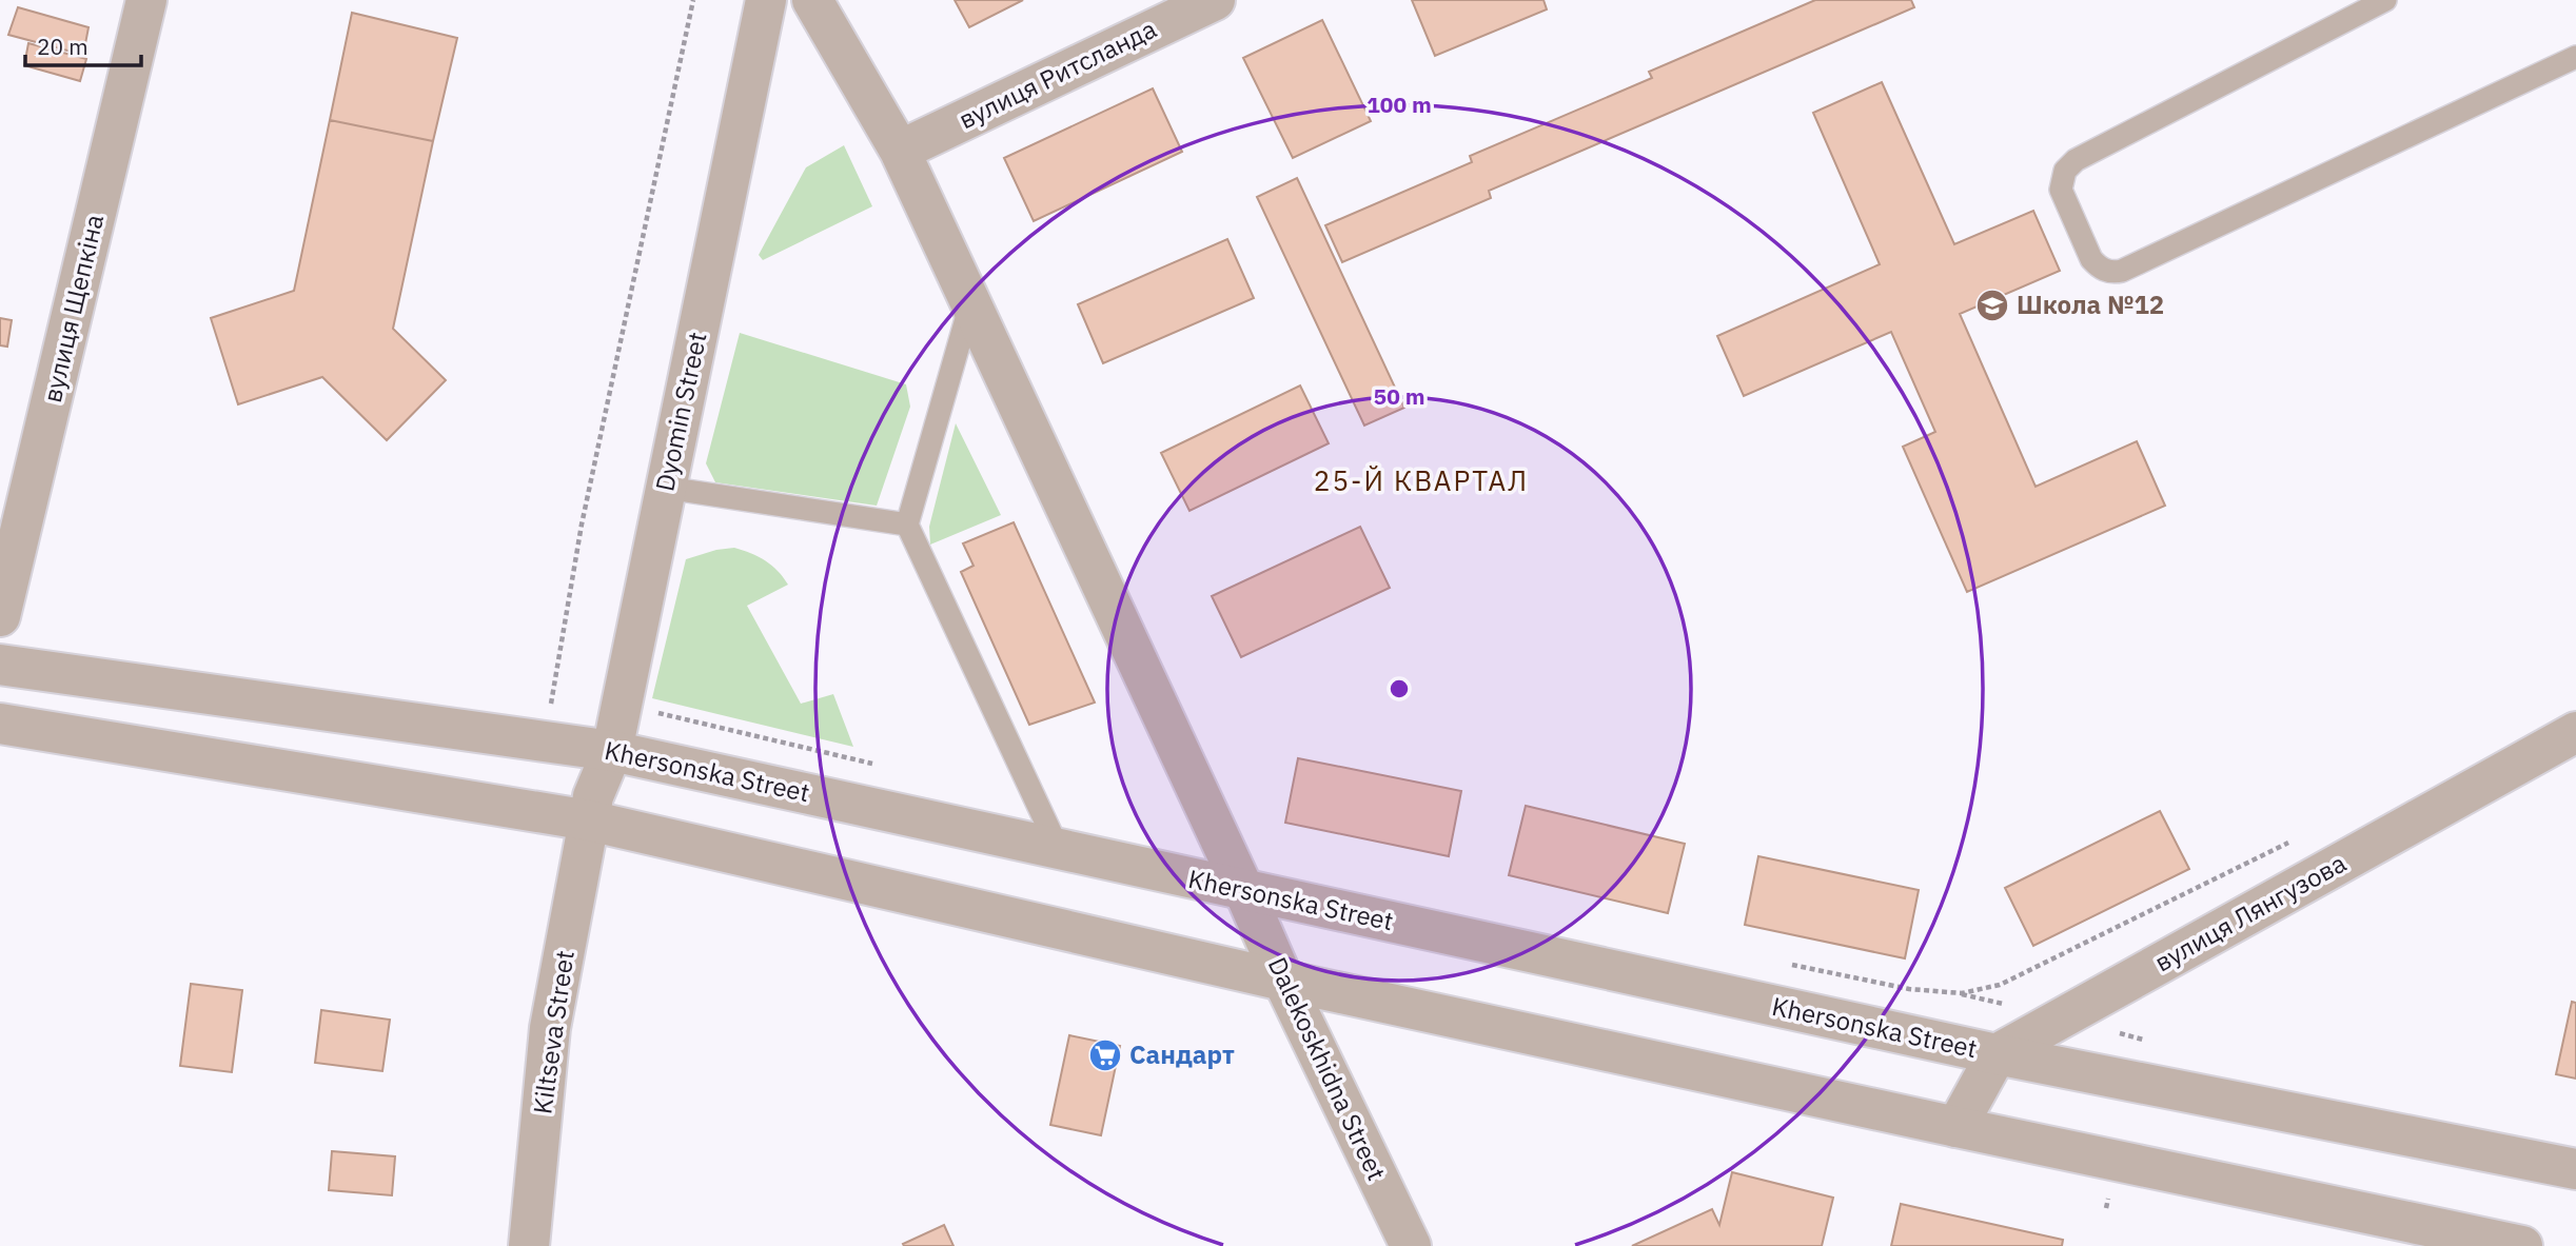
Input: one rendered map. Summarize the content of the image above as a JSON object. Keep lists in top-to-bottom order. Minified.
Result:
{"streets":{"street":["вулиця Ритсланда","вулиця Щепкіна","Dyomin Street","Khersonska Street","вулиця Лянгузова","Kiltseva Street","Dalekoskhidna Street"]},"crossings":[["вулиця Ритсланда","Dalekoskhidna Street"],["Dyomin Street","Khersonska Street"],["Dyomin Street","Kiltseva Street"],["Khersonska Street","вулиця Лянгузова"],["Khersonska Street","Dalekoskhidna Street"]],"districts":["25-Й КВАРТАЛ"],"places":{"school or university":["Школа №12"],"supermarket":["Сандарт"]},"scale_bar":"20 m","rings":["100 m","50 m"]}
